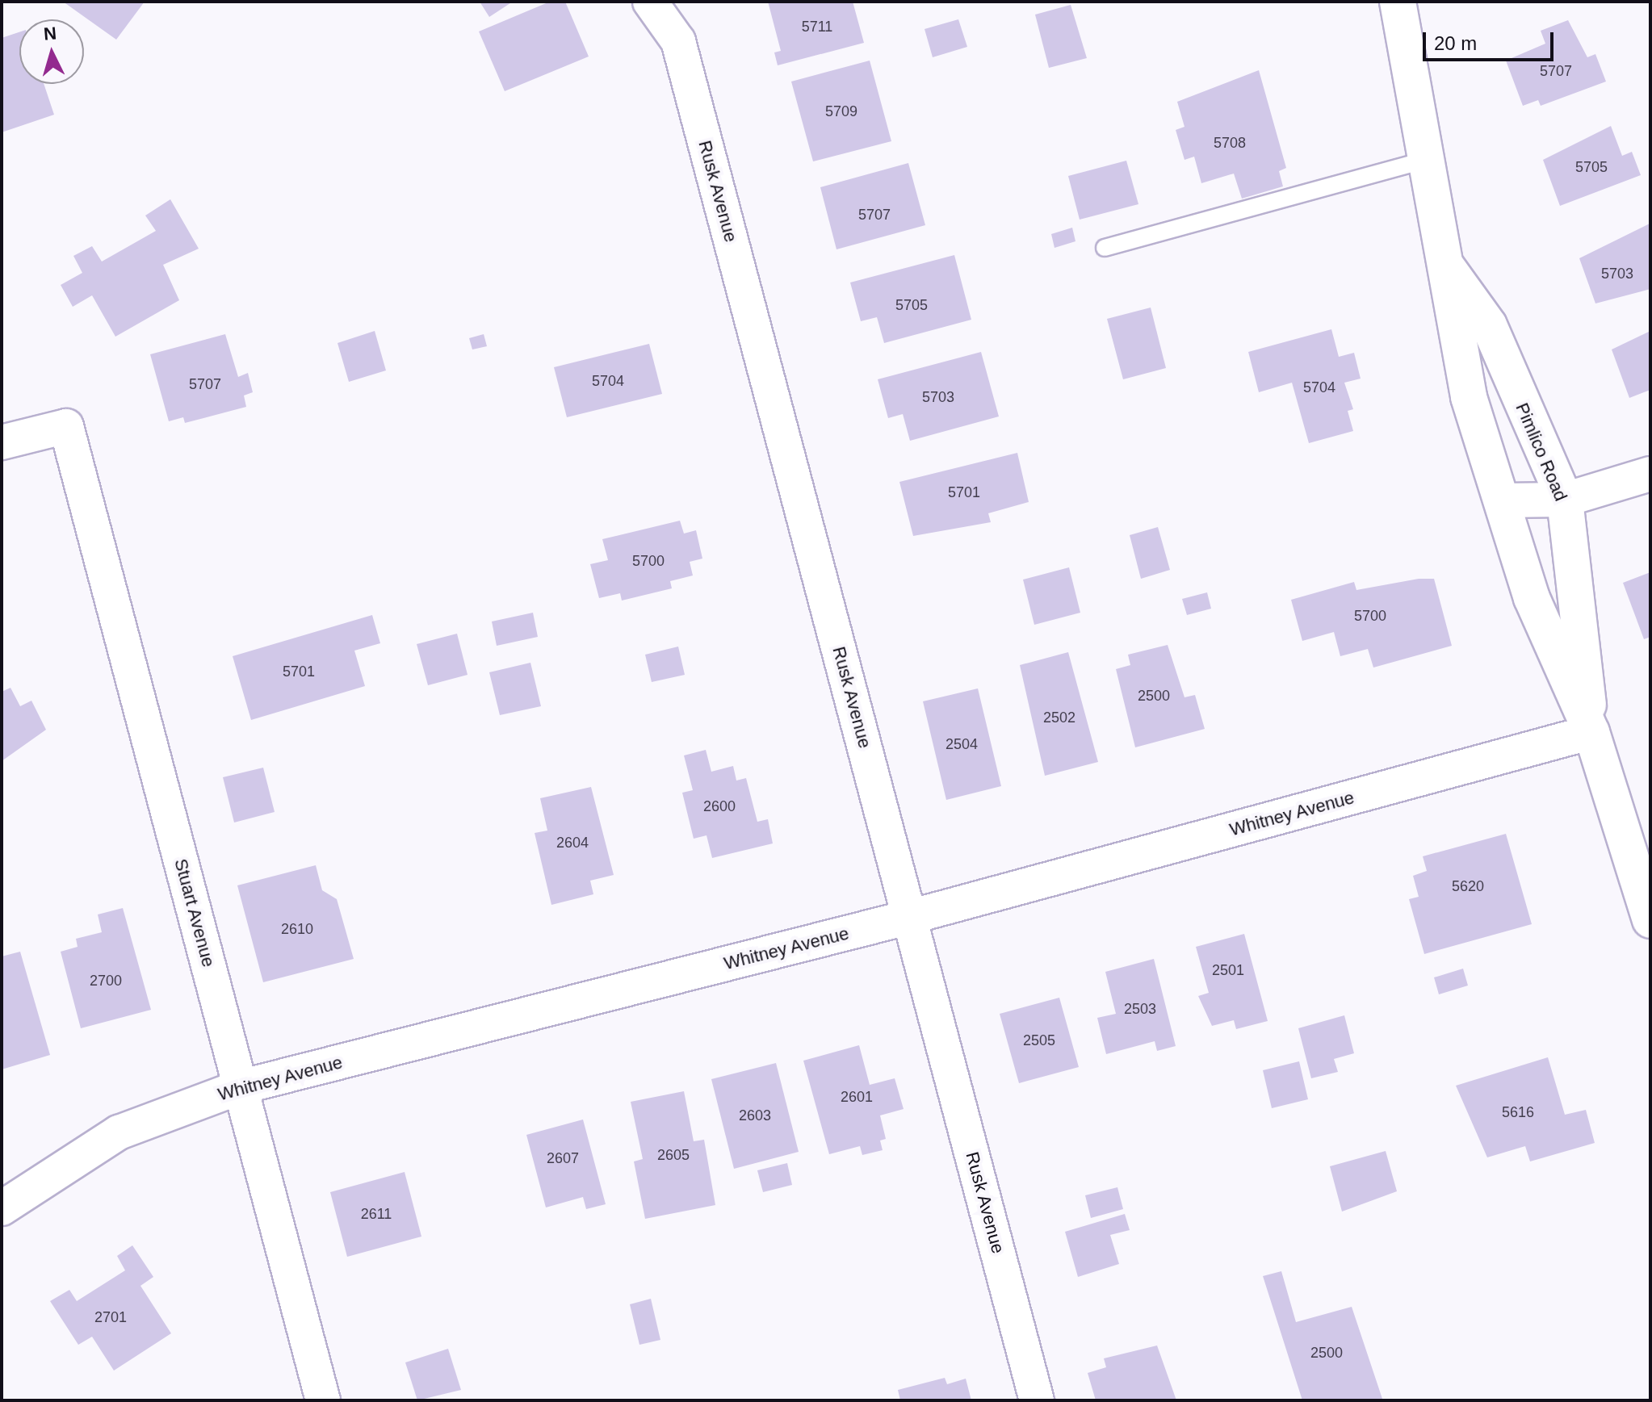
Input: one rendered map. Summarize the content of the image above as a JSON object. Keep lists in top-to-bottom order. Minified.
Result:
{"streets":{"street":["Rusk Avenue","Pimlico Road","Whitney Avenue","Stuart Avenue"]},"crossings":[["Rusk Avenue","Whitney Avenue"],["Pimlico Road","Whitney Avenue"],["Whitney Avenue","Stuart Avenue"]],"house_numbers":["5711","5707","5709","5708","5705","5707","5703","5705","5704","5707","5704","5703","5701","5700","5700","5701","2500","2502","2504","2600","2604","5620","2610","2501","2700","2503","2505","2601","5616","2603","2605","2607","2611","2701","2500"],"scale_bar":"20 m","north":"top"}
